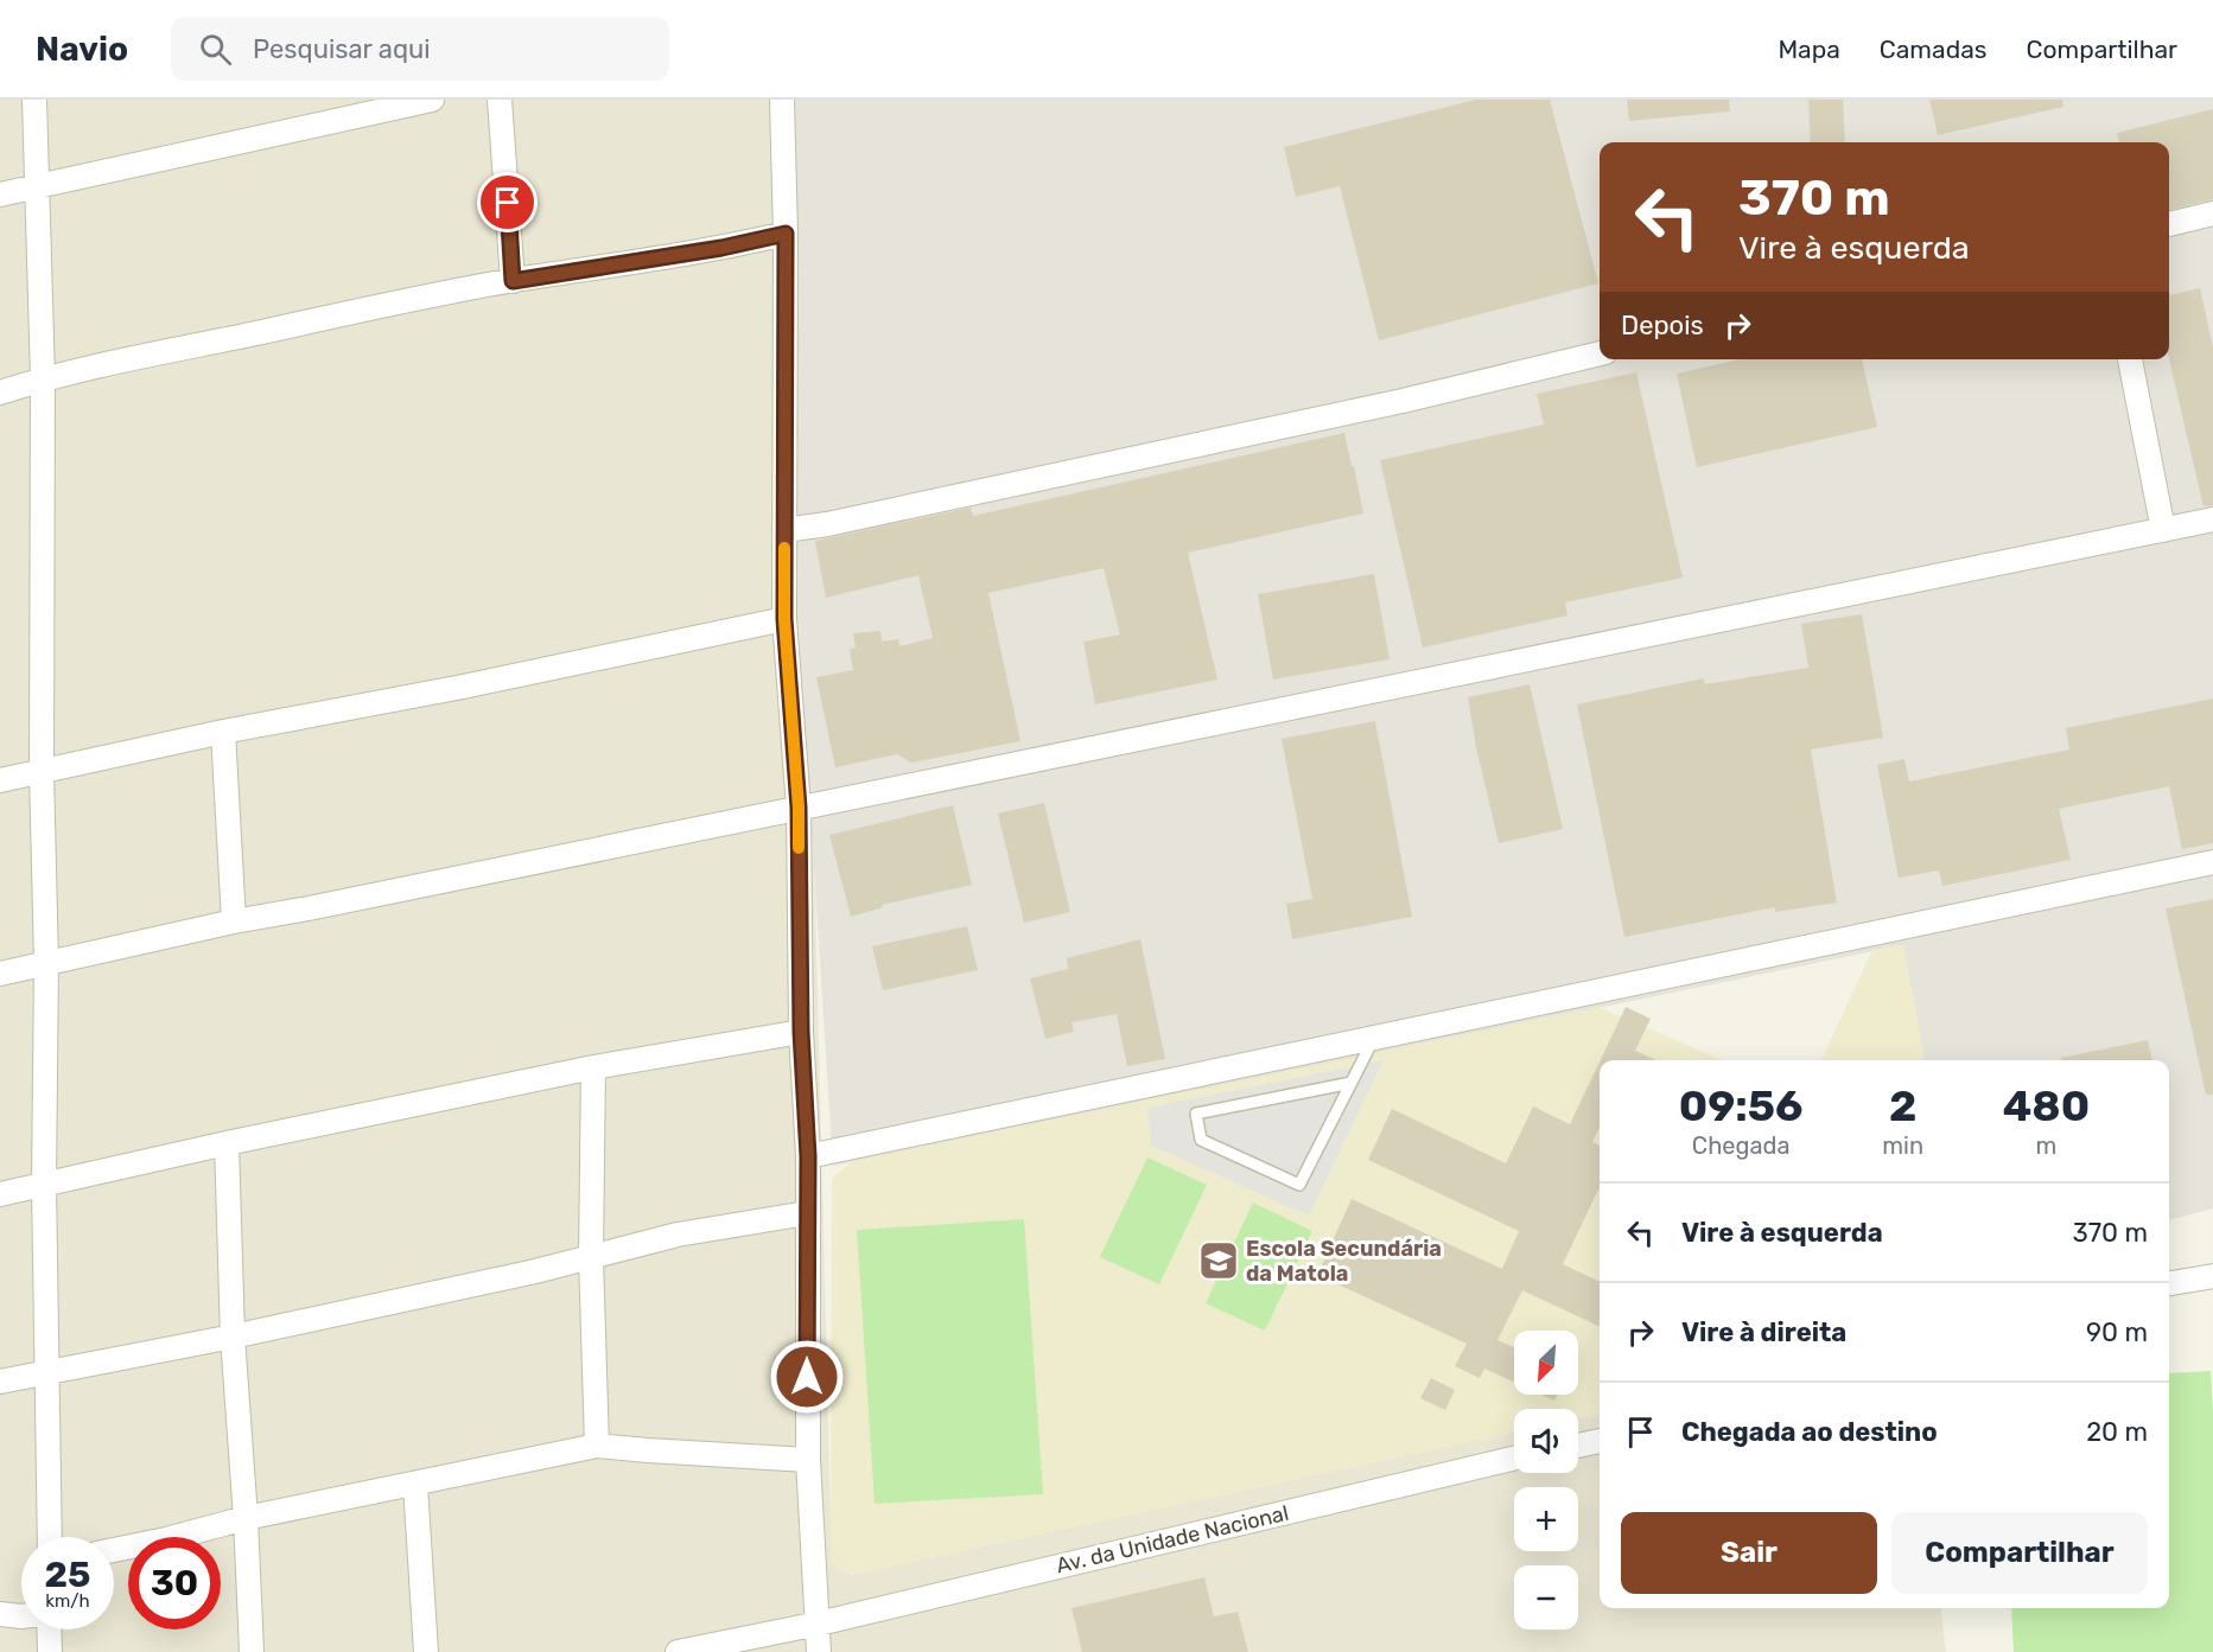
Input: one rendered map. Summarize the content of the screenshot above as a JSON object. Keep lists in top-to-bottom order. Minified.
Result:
{"streets":{"street":["Av. da Unidade Nacional"]},"places":{"school or university":["Escola Secundária da Matola"]},"north":"bottom left","page":{"header":"Navio","search":"Pesquisar aqui","nav":["Mapa","Camadas","Compartilhar"],"turn":["370 m","Vire à esquerda"],"then":"Depois","eta":["09:56","Chegada","2","min","480","m"],"list":[{"name":"Vire à esquerda","value":"370 m"},{"name":"Vire à direita","value":"90 m"},{"name":"Chegada ao destino","value":"20 m"}],"map_buttons":["+","−"],"buttons":["Sair","Compartilhar"],"speed":"25 km/h","limit":"30"}}
